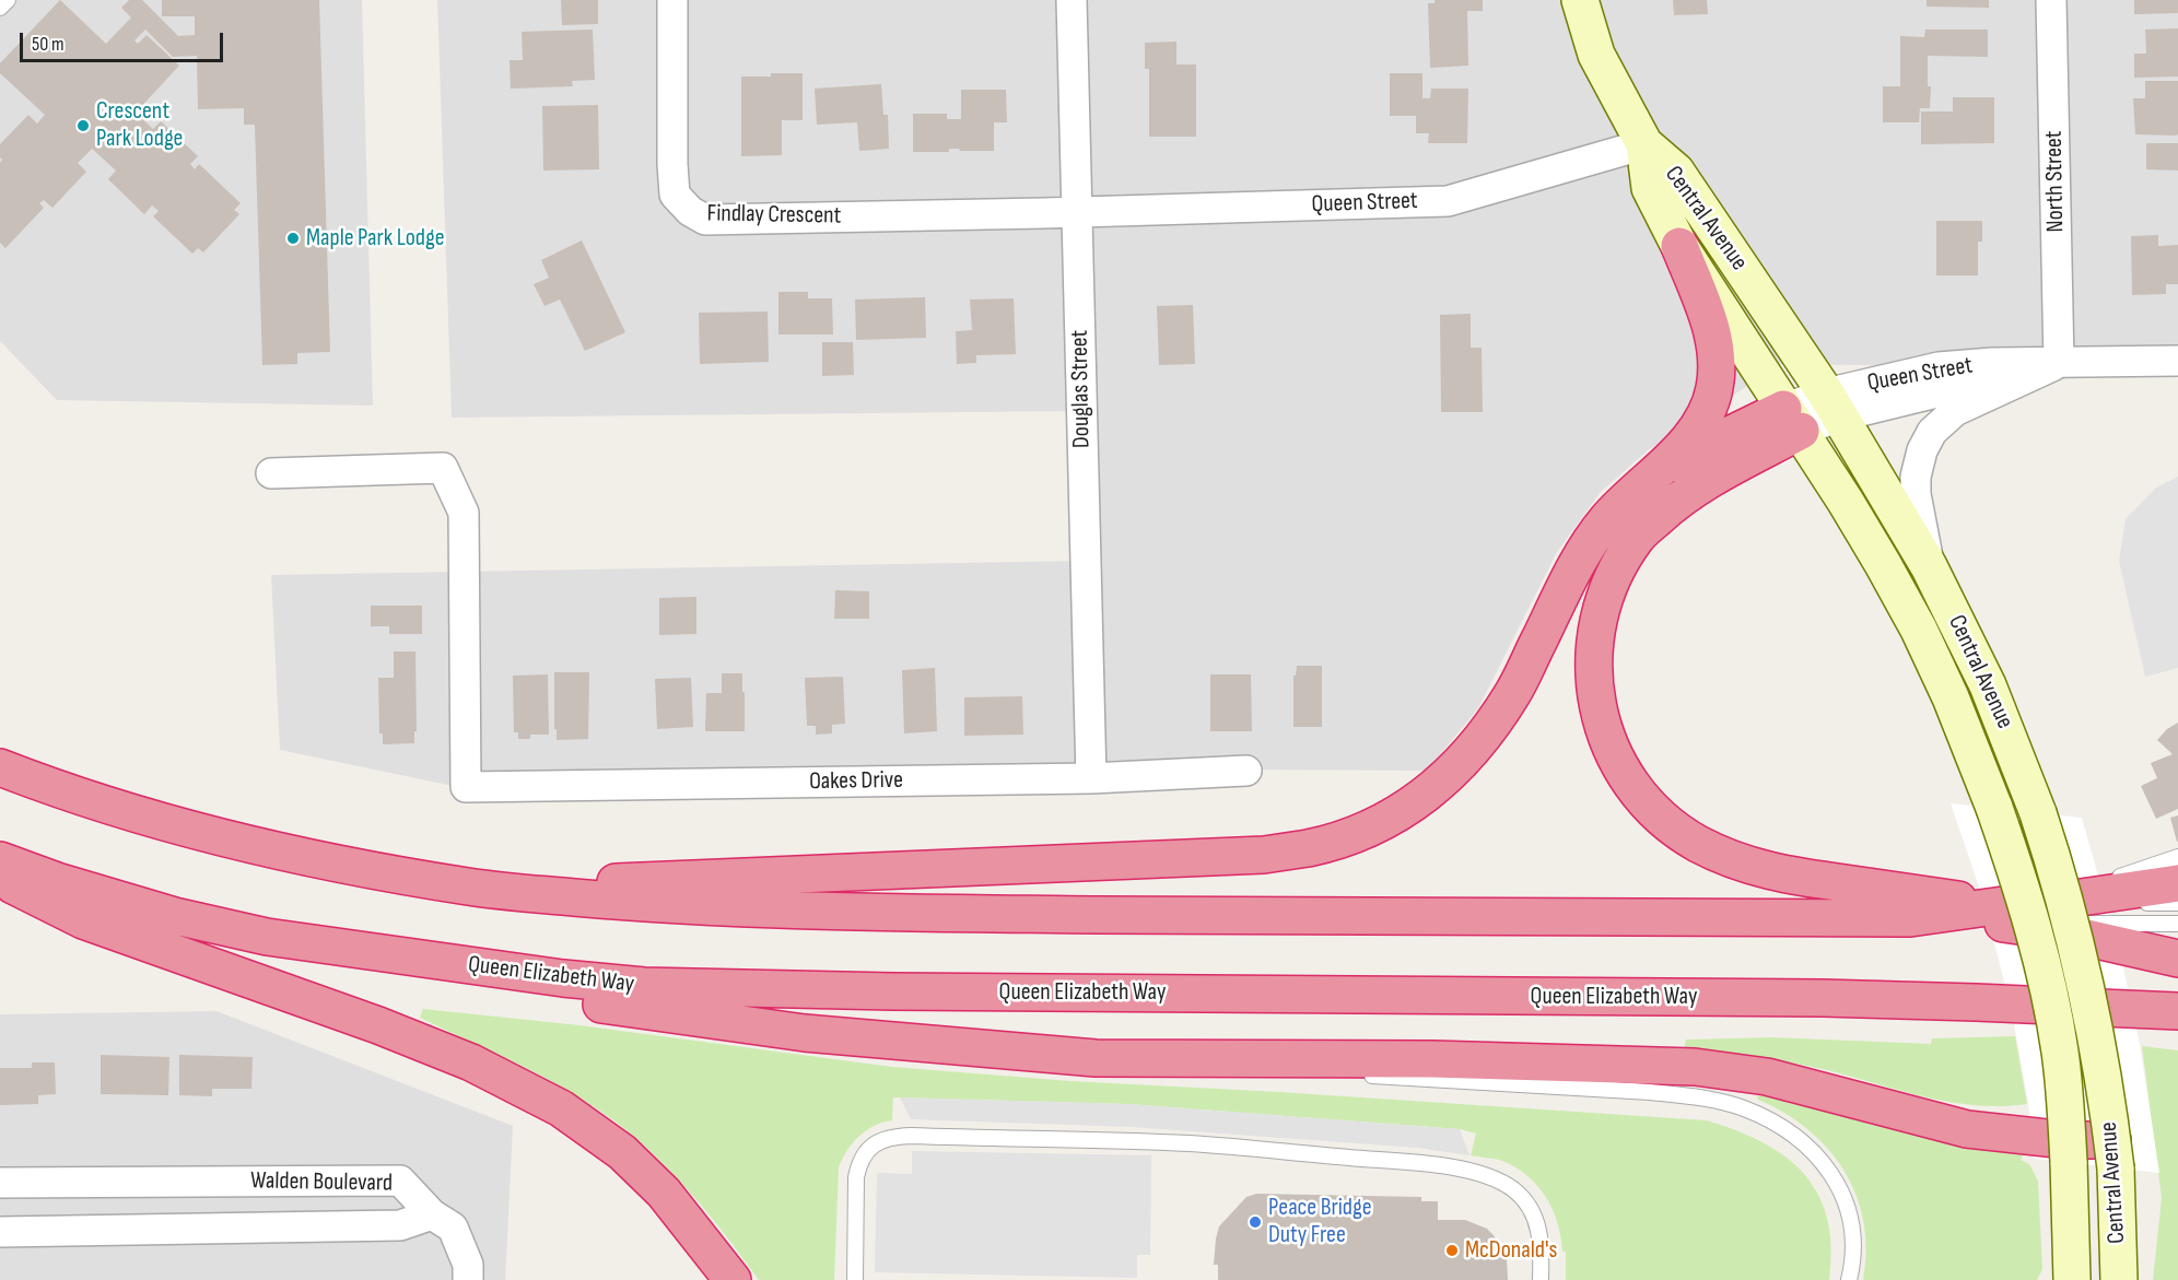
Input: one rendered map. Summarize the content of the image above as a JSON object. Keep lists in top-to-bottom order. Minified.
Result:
{"streets":{"highway":["Queen Elizabeth Way"],"main road":["Central Avenue"],"street":["North Street","Queen Street","Findlay Crescent","Douglas Street","Oakes Drive","Walden Boulevard"]},"crossings":[["North Street","Queen Street"],["Queen Street","Findlay Crescent"],["Queen Street","Central Avenue"],["Queen Street","Douglas Street"],["Findlay Crescent","Douglas Street"],["Douglas Street","Oakes Drive"]],"places":["Crescent Park Lodge","Maple Park Lodge","Peace Bridge Duty Free","McDonald's"],"scale_bar":"50 m"}
